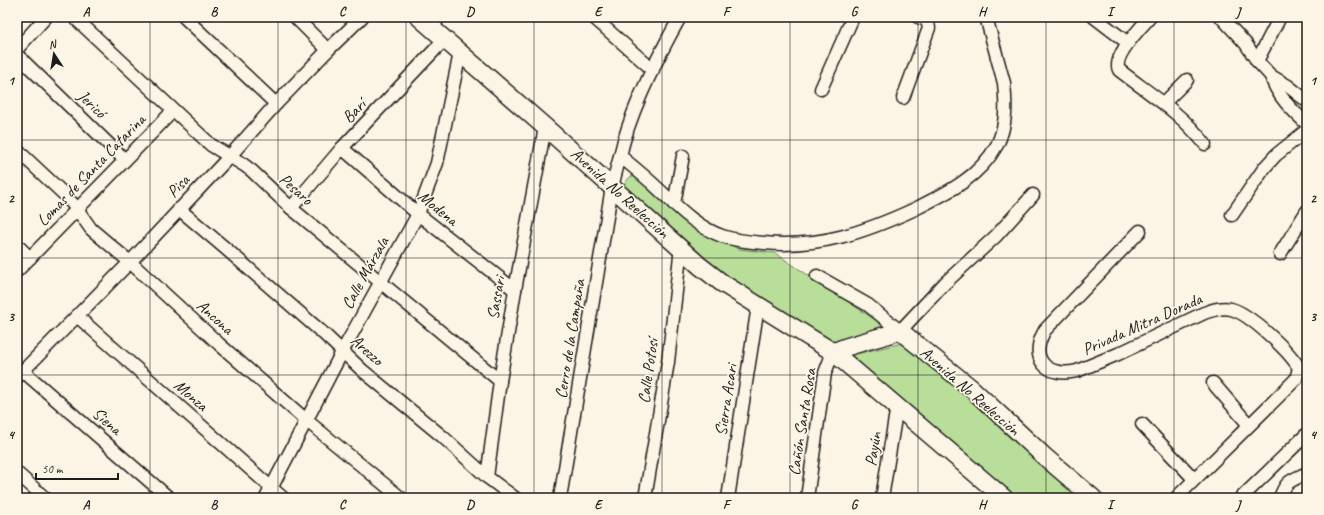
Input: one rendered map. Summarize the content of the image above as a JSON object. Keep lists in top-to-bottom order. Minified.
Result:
{"streets":{"street":["Jericó","Barí","Lomas de Santa Catarina","Pisa","Pesaro","Avenida No Reelección","Modena","Calle Márzala","Sassari","Ancona","Privada Mitra Dorada","Cerro de la Campaña","Arezzo","Calle Potosí","Monza","Sierra Acari","Siena","Cañón Santa Rosa","Payún"]},"crossings":[["Jericó","Lomas de Santa Catarina"],["Barí","Pesaro"],["Barí","Avenida No Reelección"],["Barí","Modena"],["Lomas de Santa Catarina","Pesaro"],["Lomas de Santa Catarina","Ancona"],["Pisa","Pesaro"],["Pisa","Ancona"],["Pisa","Arezzo"],["Pisa","Monza"],["Pisa","Siena"],["Pesaro","Calle Márzala"],["Pesaro","Sassari"],["Avenida No Reelección","Calle Márzala"],["Avenida No Reelección","Sassari"],["Avenida No Reelección","Cerro de la Campaña"],["Avenida No Reelección","Calle Potosí"],["Avenida No Reelección","Sierra Acari"],["Avenida No Reelección","Cañón Santa Rosa"],["Avenida No Reelección","Payún"],["Modena","Calle Márzala"],["Modena","Sassari"],["Calle Márzala","Ancona"],["Calle Márzala","Arezzo"],["Calle Márzala","Monza"],["Sassari","Arezzo"]],"scale_bar":"50 m","north":"top","grid":{"columns":["A","B","C","D","E","F","G","H","I","J"],"rows":["1","2","3","4"]}}
